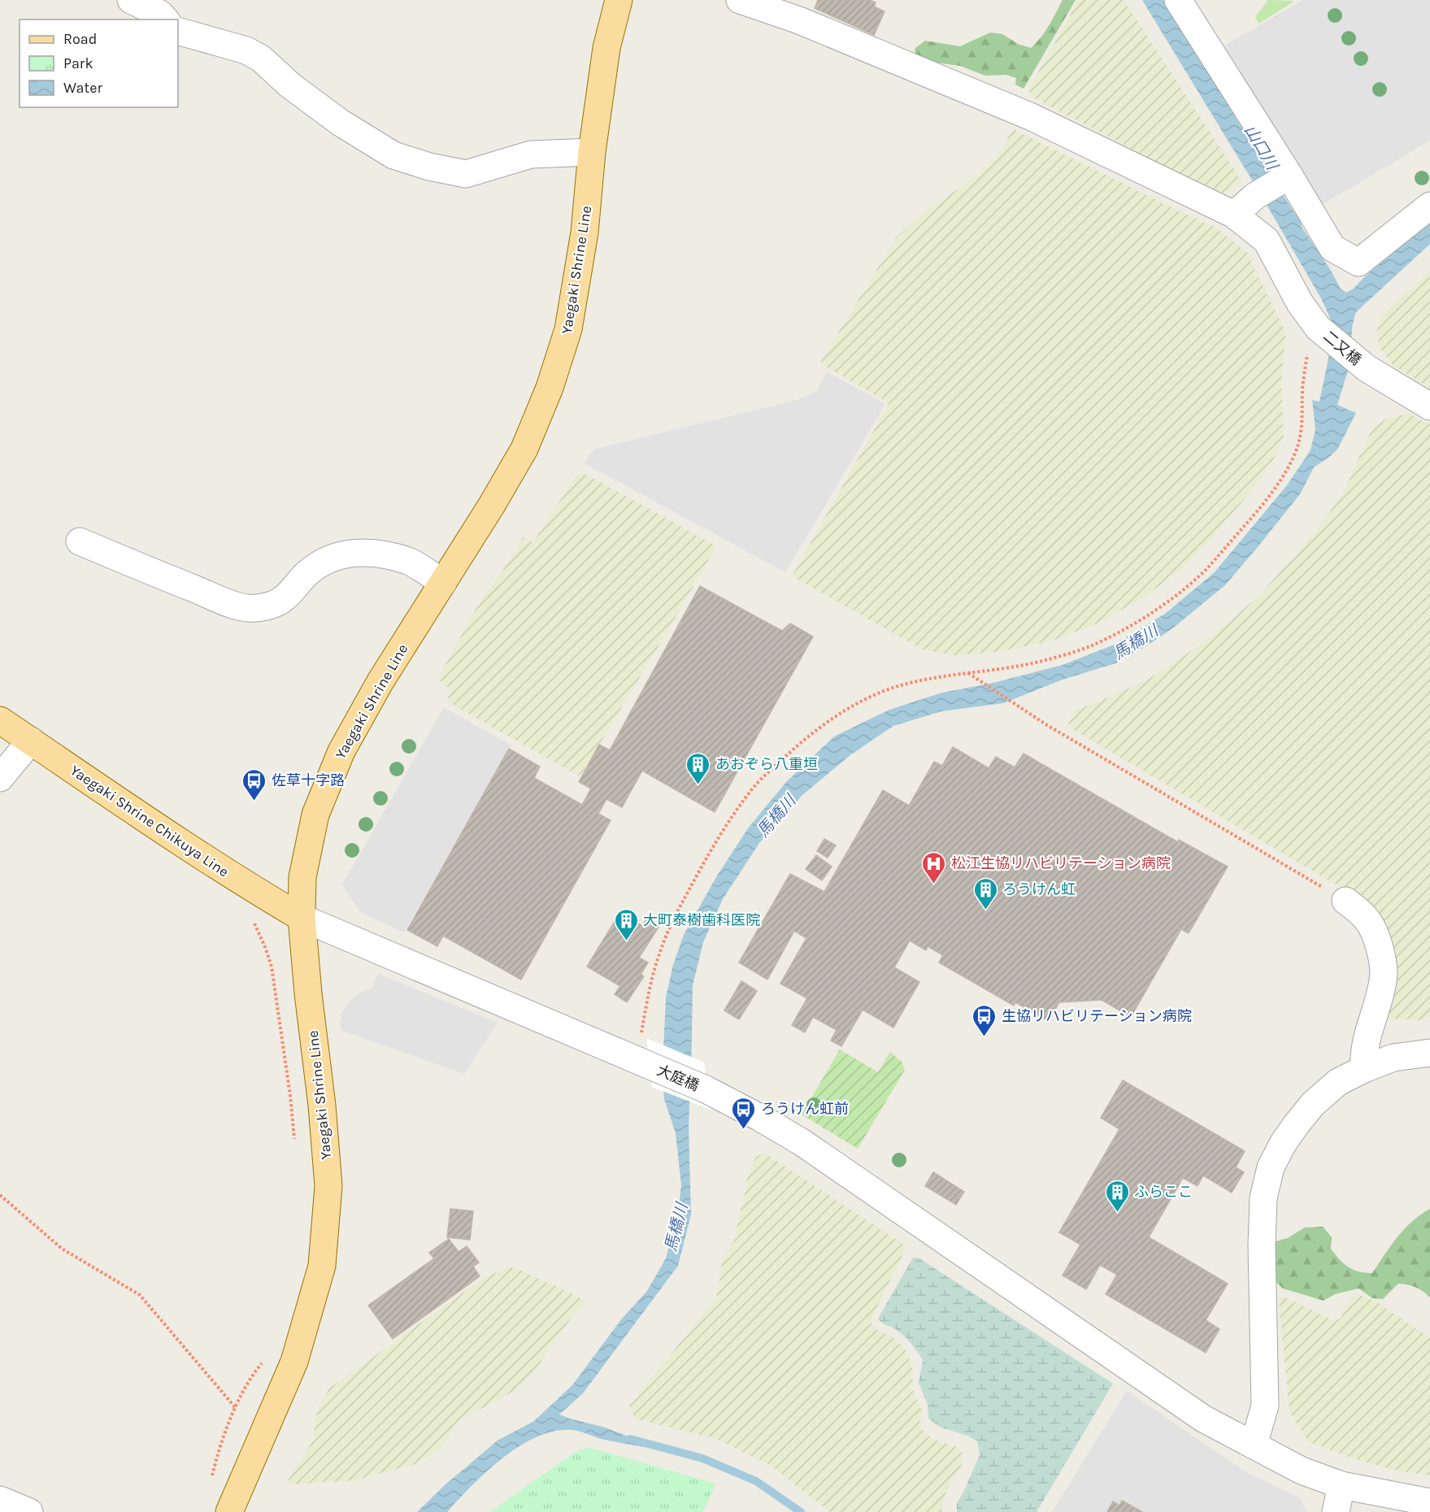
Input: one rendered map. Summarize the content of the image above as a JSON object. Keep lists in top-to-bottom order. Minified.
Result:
{"streets":{"main road":["Yaegaki Shrine Line","Yaegaki Shrine Chikuya Line"],"street":["二又橋","大庭橋"]},"crossings":[["Yaegaki Shrine Line","Yaegaki Shrine Chikuya Line"],["Yaegaki Shrine Line","大庭橋"],["Yaegaki Shrine Chikuya Line","大庭橋"]],"water":["山口川","馬橋川"],"places":{"building":["あおぞら八重垣","ろうけん虹","大町泰樹歯科医院","ふらここ"],"bus stop":["佐草十字路","生協リハビリテーション病院","ろうけん虹前"],"hospital":["松江生協リハビリテーション病院"]},"legend":["Road","Park","Water"]}
